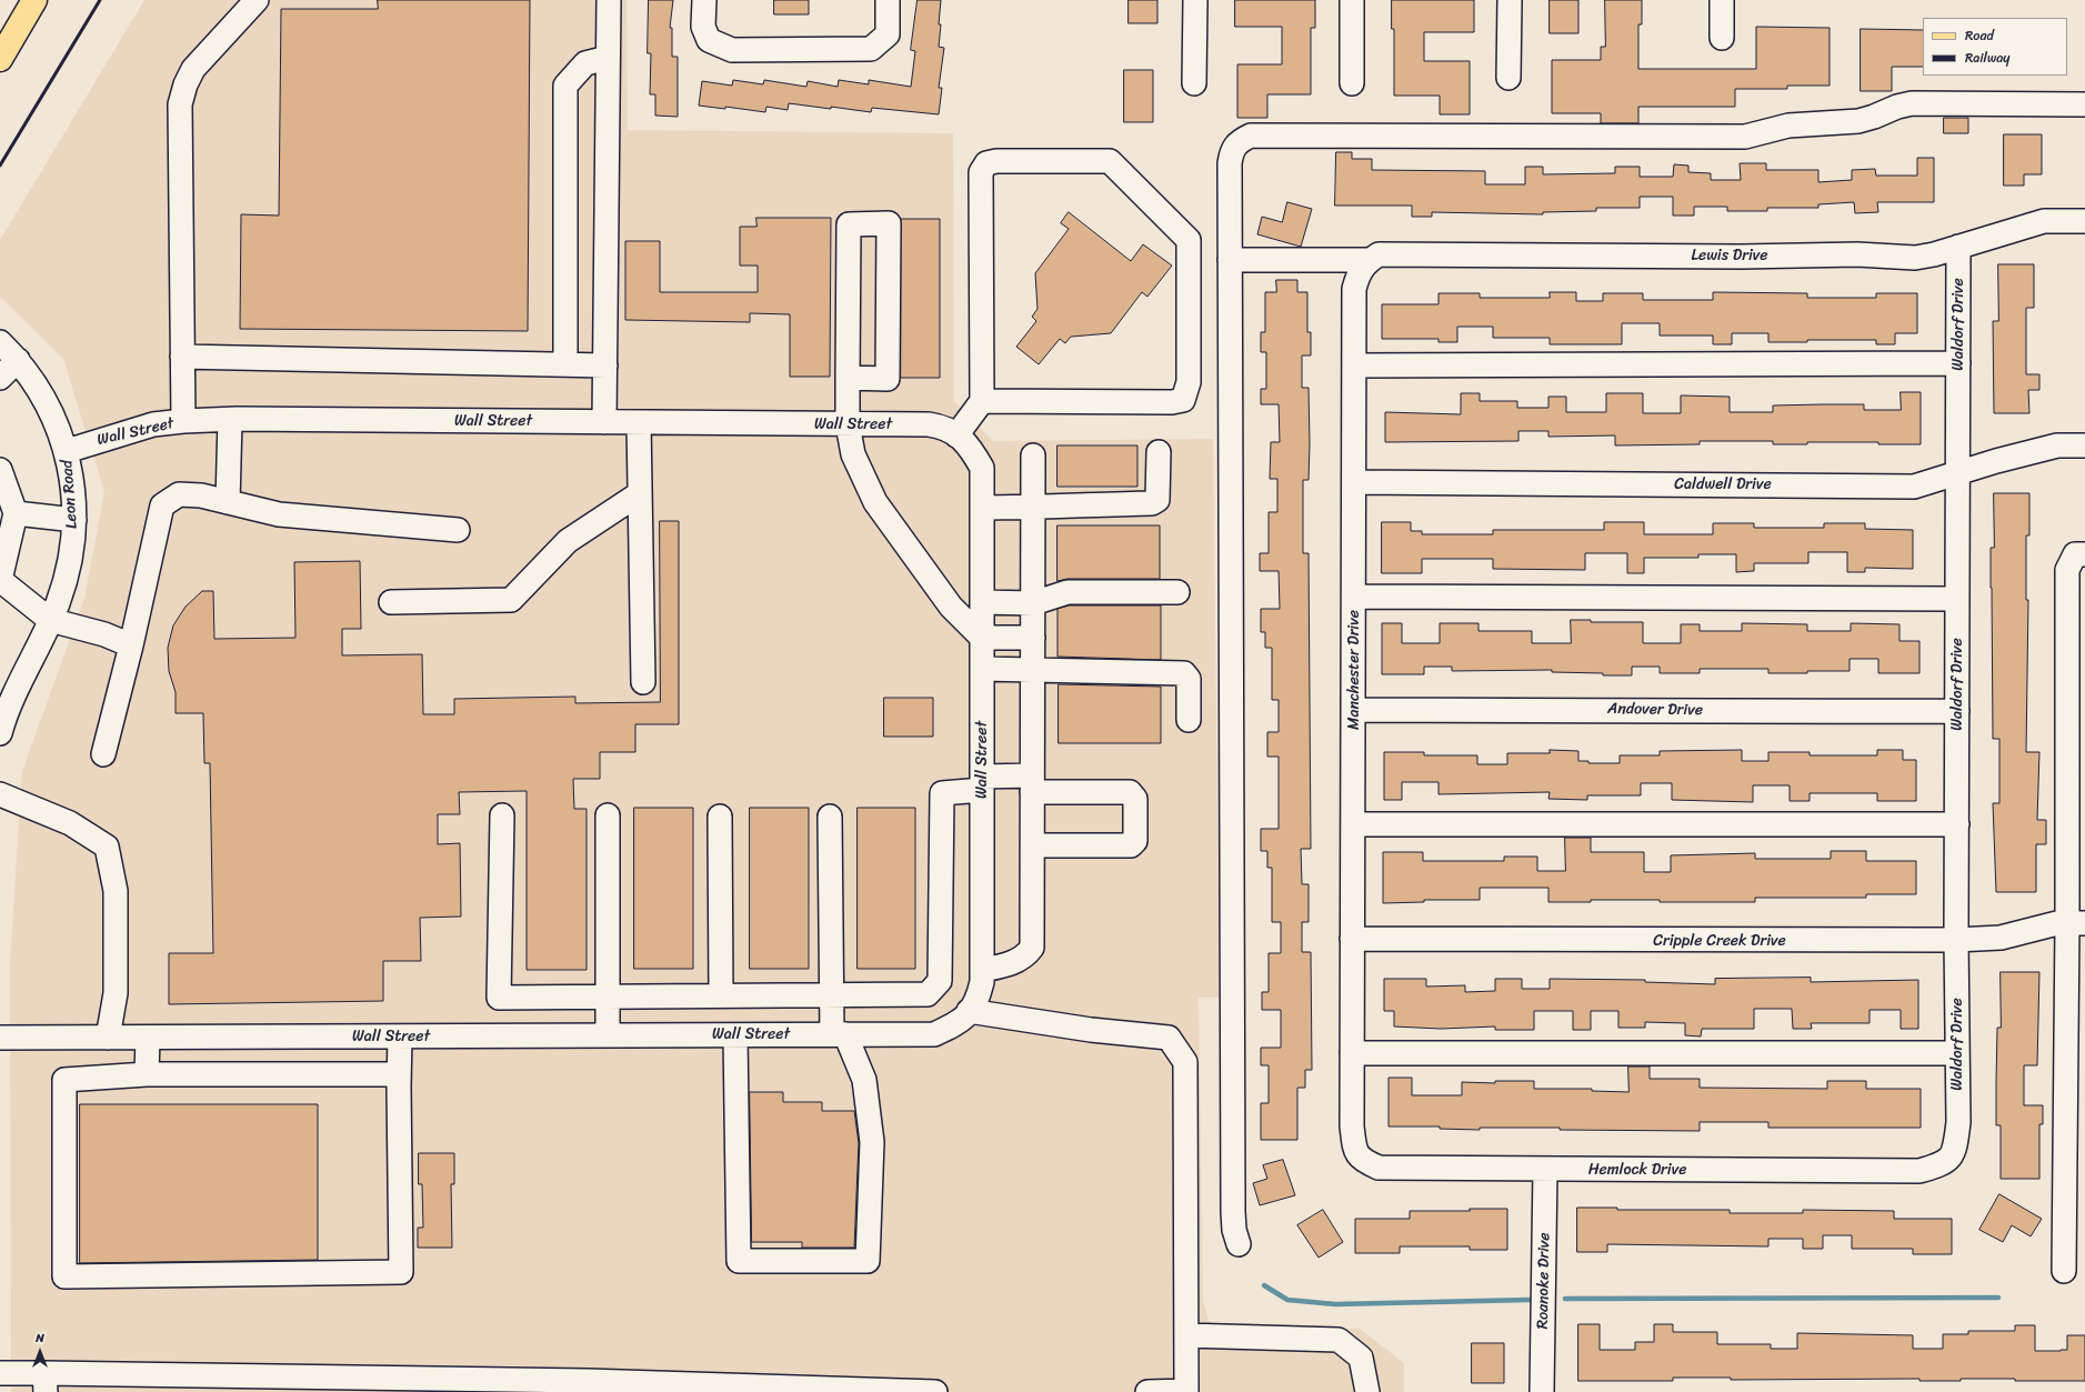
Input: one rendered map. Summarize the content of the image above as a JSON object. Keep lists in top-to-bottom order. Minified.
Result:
{"streets":{"street":["Lewis Drive","Waldorf Drive","Wall Street","Caldwell Drive","Leon Road","Manchester Drive","Andover Drive","Cripple Creek Drive","Hemlock Drive","Roanoke Drive"]},"crossings":[["Lewis Drive","Waldorf Drive"],["Lewis Drive","Manchester Drive"],["Waldorf Drive","Caldwell Drive"],["Waldorf Drive","Andover Drive"],["Waldorf Drive","Cripple Creek Drive"],["Waldorf Drive","Hemlock Drive"],["Wall Street","Leon Road"],["Caldwell Drive","Manchester Drive"],["Manchester Drive","Andover Drive"],["Manchester Drive","Cripple Creek Drive"],["Manchester Drive","Hemlock Drive"],["Hemlock Drive","Roanoke Drive"]],"legend":["Road","Railway"],"north":"top"}
